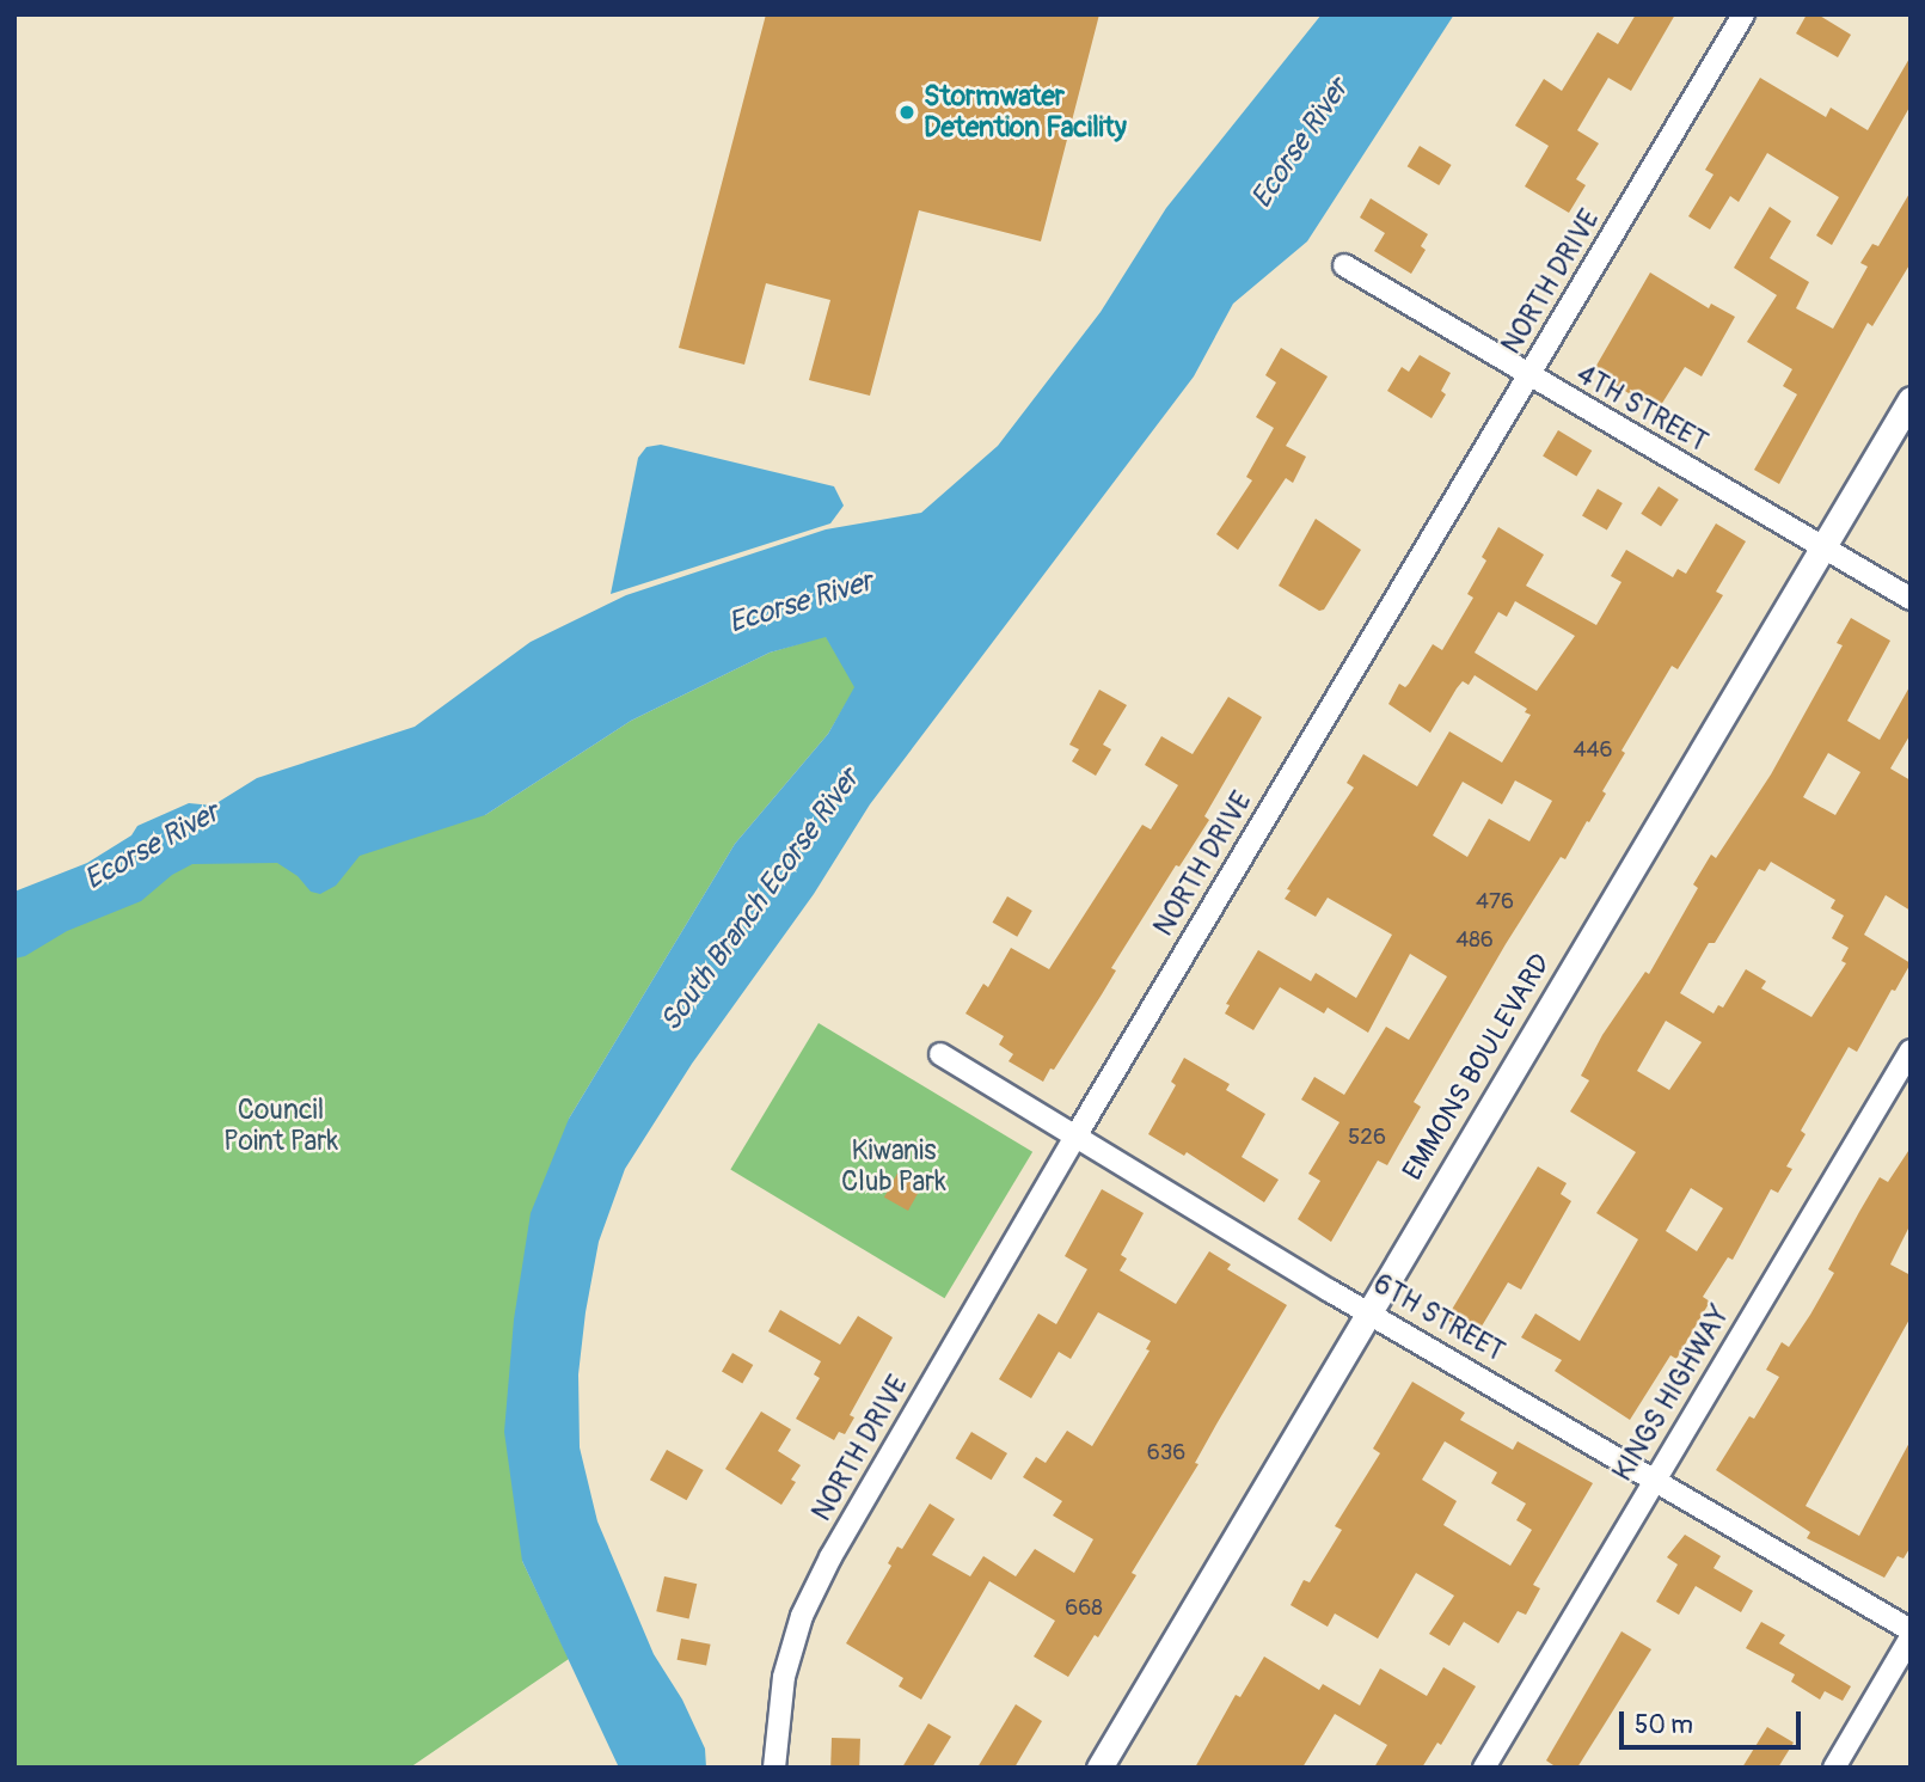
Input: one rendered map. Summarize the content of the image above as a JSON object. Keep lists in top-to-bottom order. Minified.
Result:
{"streets":{"street":["NORTH DRIVE","4TH STREET","EMMONS BOULEVARD","6TH STREET","KINGS HIGHWAY"]},"crossings":[["NORTH DRIVE","4TH STREET"],["NORTH DRIVE","6TH STREET"],["4TH STREET","EMMONS BOULEVARD"],["EMMONS BOULEVARD","6TH STREET"],["6TH STREET","KINGS HIGHWAY"]],"water":["Ecorse River","South Branch Ecorse River"],"parks":["Council Point Park","Kiwanis Club Park"],"places":["Stormwater Detention Facility"],"house_numbers":["446","476","486","526","636","668"],"scale_bar":"50 m"}
